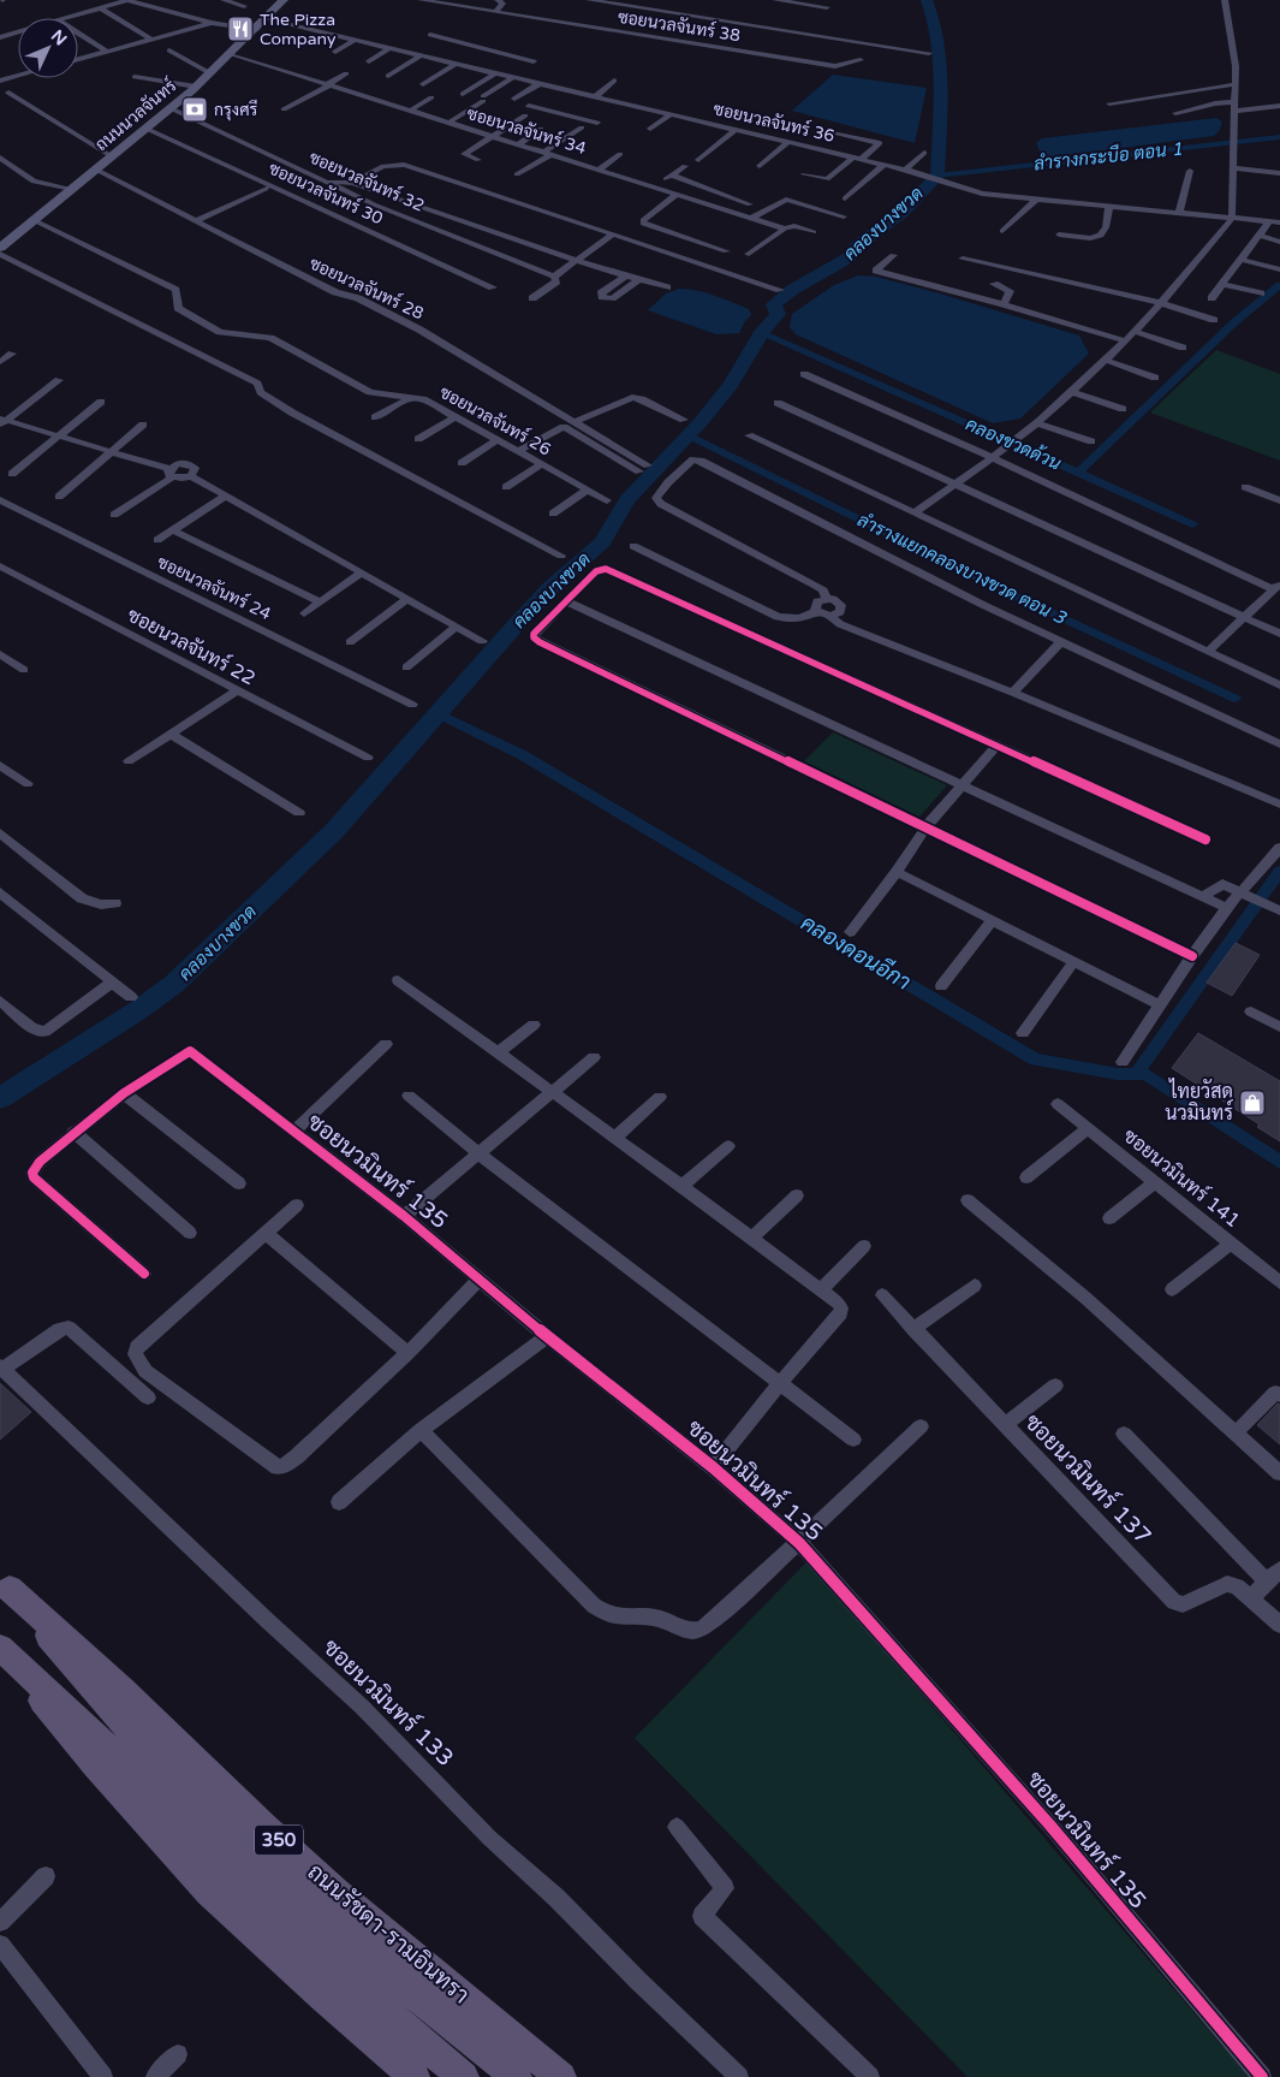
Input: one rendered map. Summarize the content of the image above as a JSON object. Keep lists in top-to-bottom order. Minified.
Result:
{"streets":{"main road":["ถนนนวลจันทร์","350","ถนนรัชดา-รามอินทรา"],"street":["ซอยนวลจันทร์ 38","ซอยนวลจันทร์ 36","ซอยนวลจันทร์ 34","ซอยนวลจันทร์ 32","ซอยนวลจันทร์ 30","ซอยนวลจันทร์ 28","ซอยนวลจันทร์ 26","ซอยนวลจันทร์ 24","ซอยนวลจันทร์ 22","ซอยนวมินทร์ 135","ซอยนวมินทร์ 141","ซอยนวมินทร์ 137","ซอยนวมินทร์ 133"]},"crossings":[["ถนนนวลจันทร์","ซอยนวลจันทร์ 36"],["ถนนนวลจันทร์","ซอยนวลจันทร์ 34"],["ถนนนวลจันทร์","ซอยนวลจันทร์ 32"],["ถนนนวลจันทร์","ซอยนวลจันทร์ 30"],["ถนนนวลจันทร์","ซอยนวลจันทร์ 28"],["ถนนนวลจันทร์","ซอยนวลจันทร์ 26"],["ซอยนวลจันทร์ 28","ซอยนวลจันทร์ 26"]],"water":["ลำรางกระบือ ตอน 1","คลองบางขวด","คลองขวดด้วน","ลำรางแยกคลองบางขวด ตอน 3","คลองดอนอีกา"],"places":{"restaurant":["The Pizza Company"],"bank":["กรุงศรี"],"shop":["ไทยวัสดุ นวมินทร์"]},"north":"top right"}
